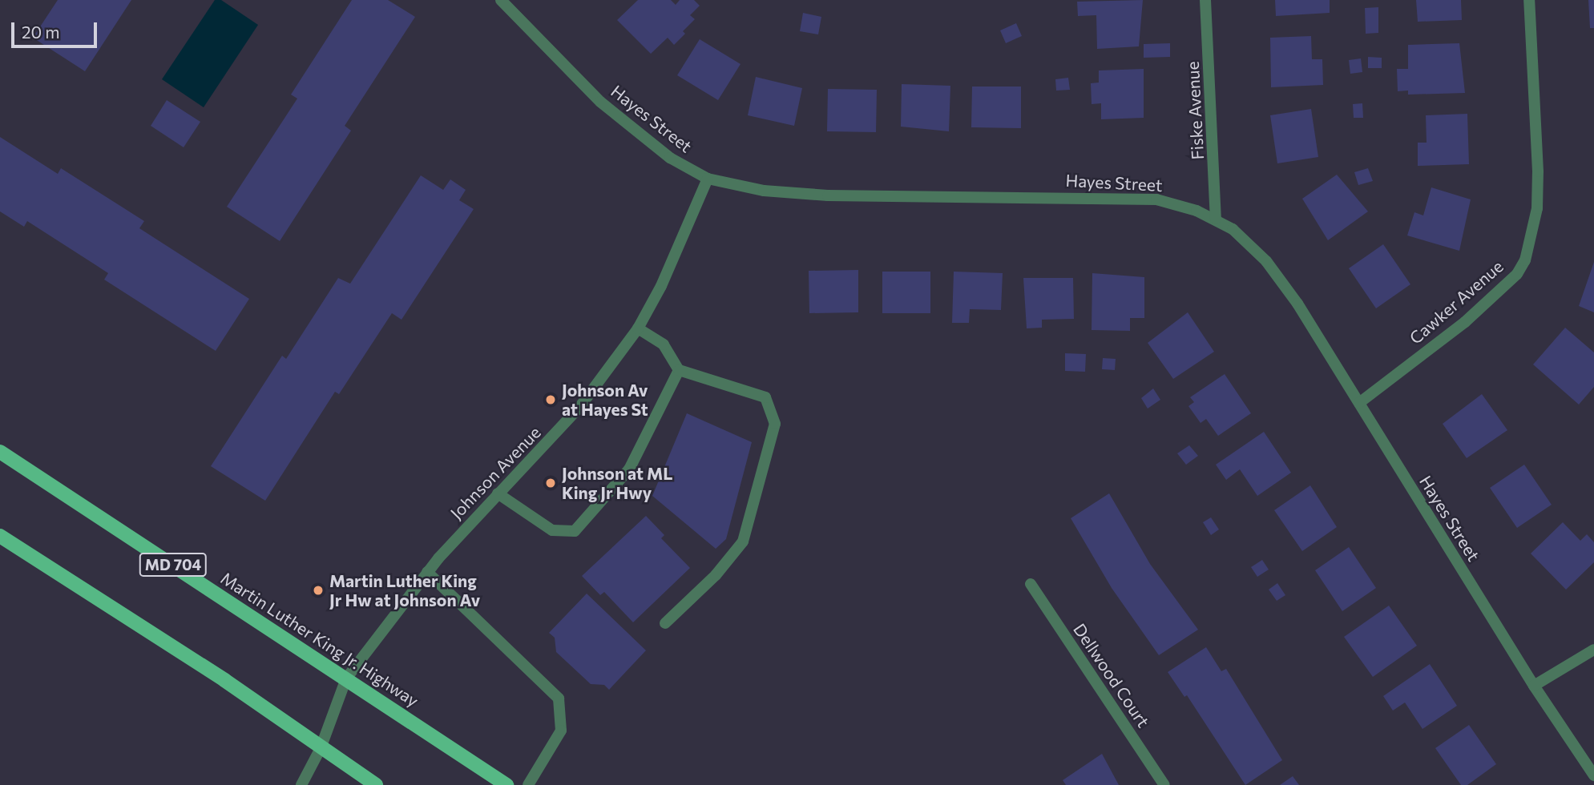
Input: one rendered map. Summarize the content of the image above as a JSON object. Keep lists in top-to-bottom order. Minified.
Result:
{"streets":{"main road":["MD 704","Martin Luther King Jr. Highway"],"street":["Fiske Avenue","Hayes Street","Cawker Avenue","Johnson Avenue","Dellwood Court"]},"crossings":[["Fiske Avenue","Hayes Street"],["Hayes Street","Cawker Avenue"],["Hayes Street","Johnson Avenue"],["Johnson Avenue","Martin Luther King Jr. Highway"]],"places":["Johnson Av at Hayes St","Johnson at ML King Jr Hwy","Martin Luther King Jr Hw at Johnson Av"],"scale_bar":"20 m"}
